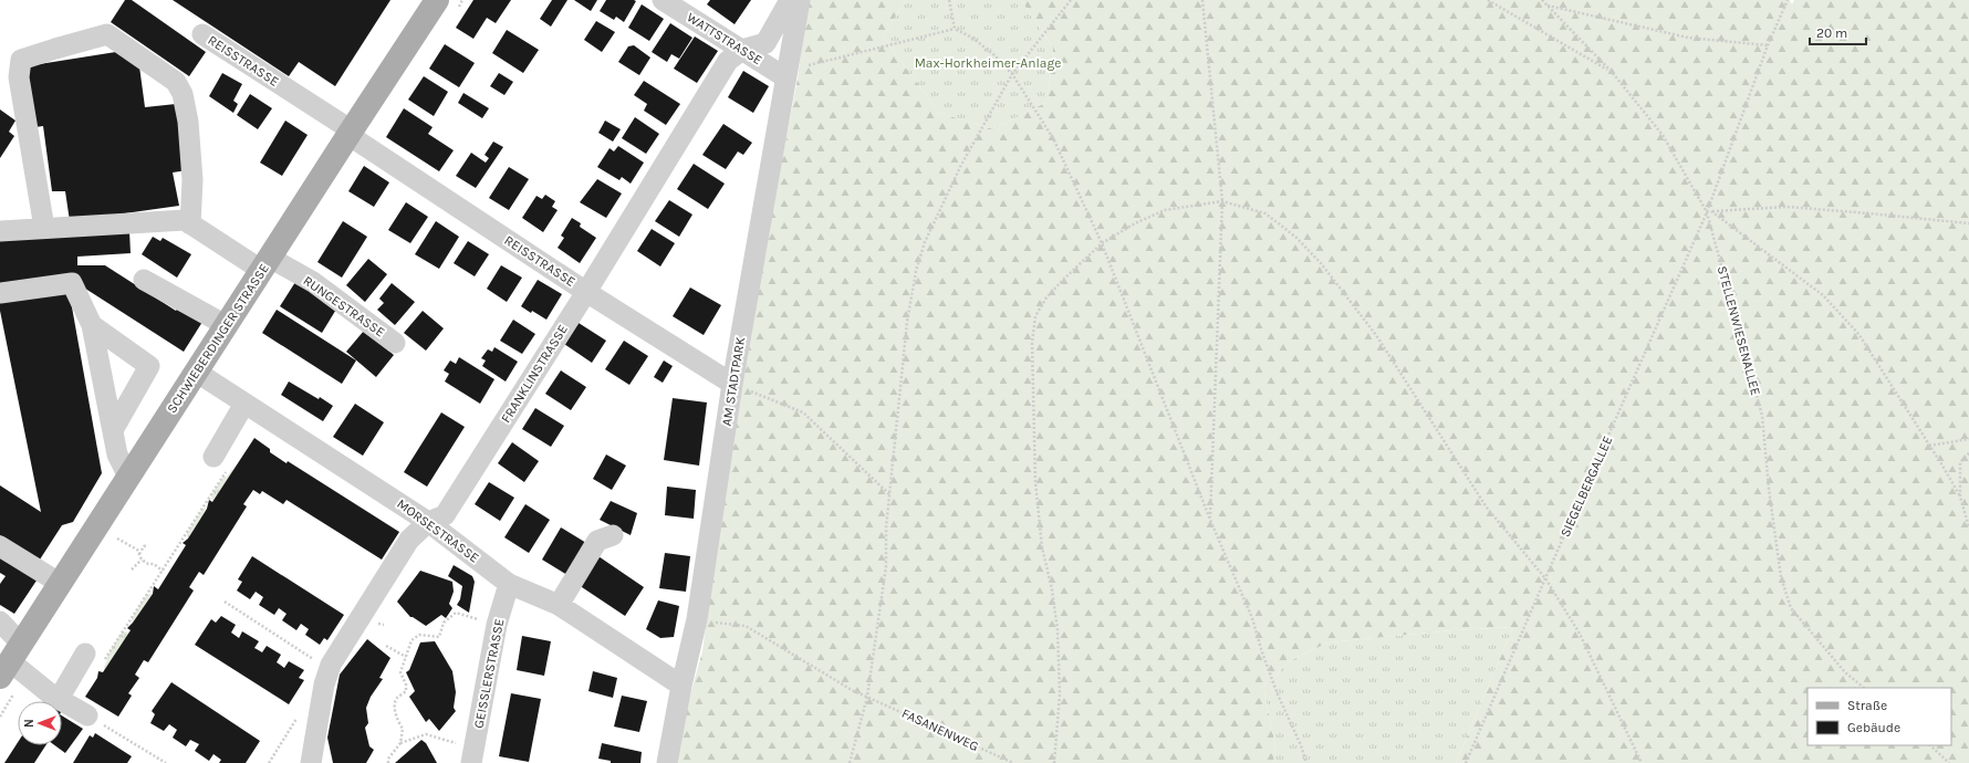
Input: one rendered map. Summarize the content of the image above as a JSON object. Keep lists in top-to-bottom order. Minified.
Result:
{"streets":{"main road":["SCHWIEBERDINGER STRASSE"],"street":["WATTSTRASSE","REISSTRASSE","RUNGESTRASSE","FRANKLINSTRASSE","AM STADTPARK","MORSESTRASSE","GEISSLERSTRASSE"],"path":["STELLENWIESENALLEE","SIEGELBERGALLEE","FASANENWEG"]},"crossings":[["WATTSTRASSE","FRANKLINSTRASSE"],["WATTSTRASSE","AM STADTPARK"],["REISSTRASSE","SCHWIEBERDINGER STRASSE"],["REISSTRASSE","FRANKLINSTRASSE"],["REISSTRASSE","AM STADTPARK"],["RUNGESTRASSE","SCHWIEBERDINGER STRASSE"],["STELLENWIESENALLEE","SIEGELBERGALLEE"],["SCHWIEBERDINGER STRASSE","MORSESTRASSE"],["FRANKLINSTRASSE","MORSESTRASSE"],["AM STADTPARK","MORSESTRASSE"],["AM STADTPARK","FASANENWEG"],["MORSESTRASSE","GEISSLERSTRASSE"]],"parks":["Max-Horkheimer-Anlage"],"legend":["Straße","Gebäude"],"scale_bar":"20 m","north":"left"}
